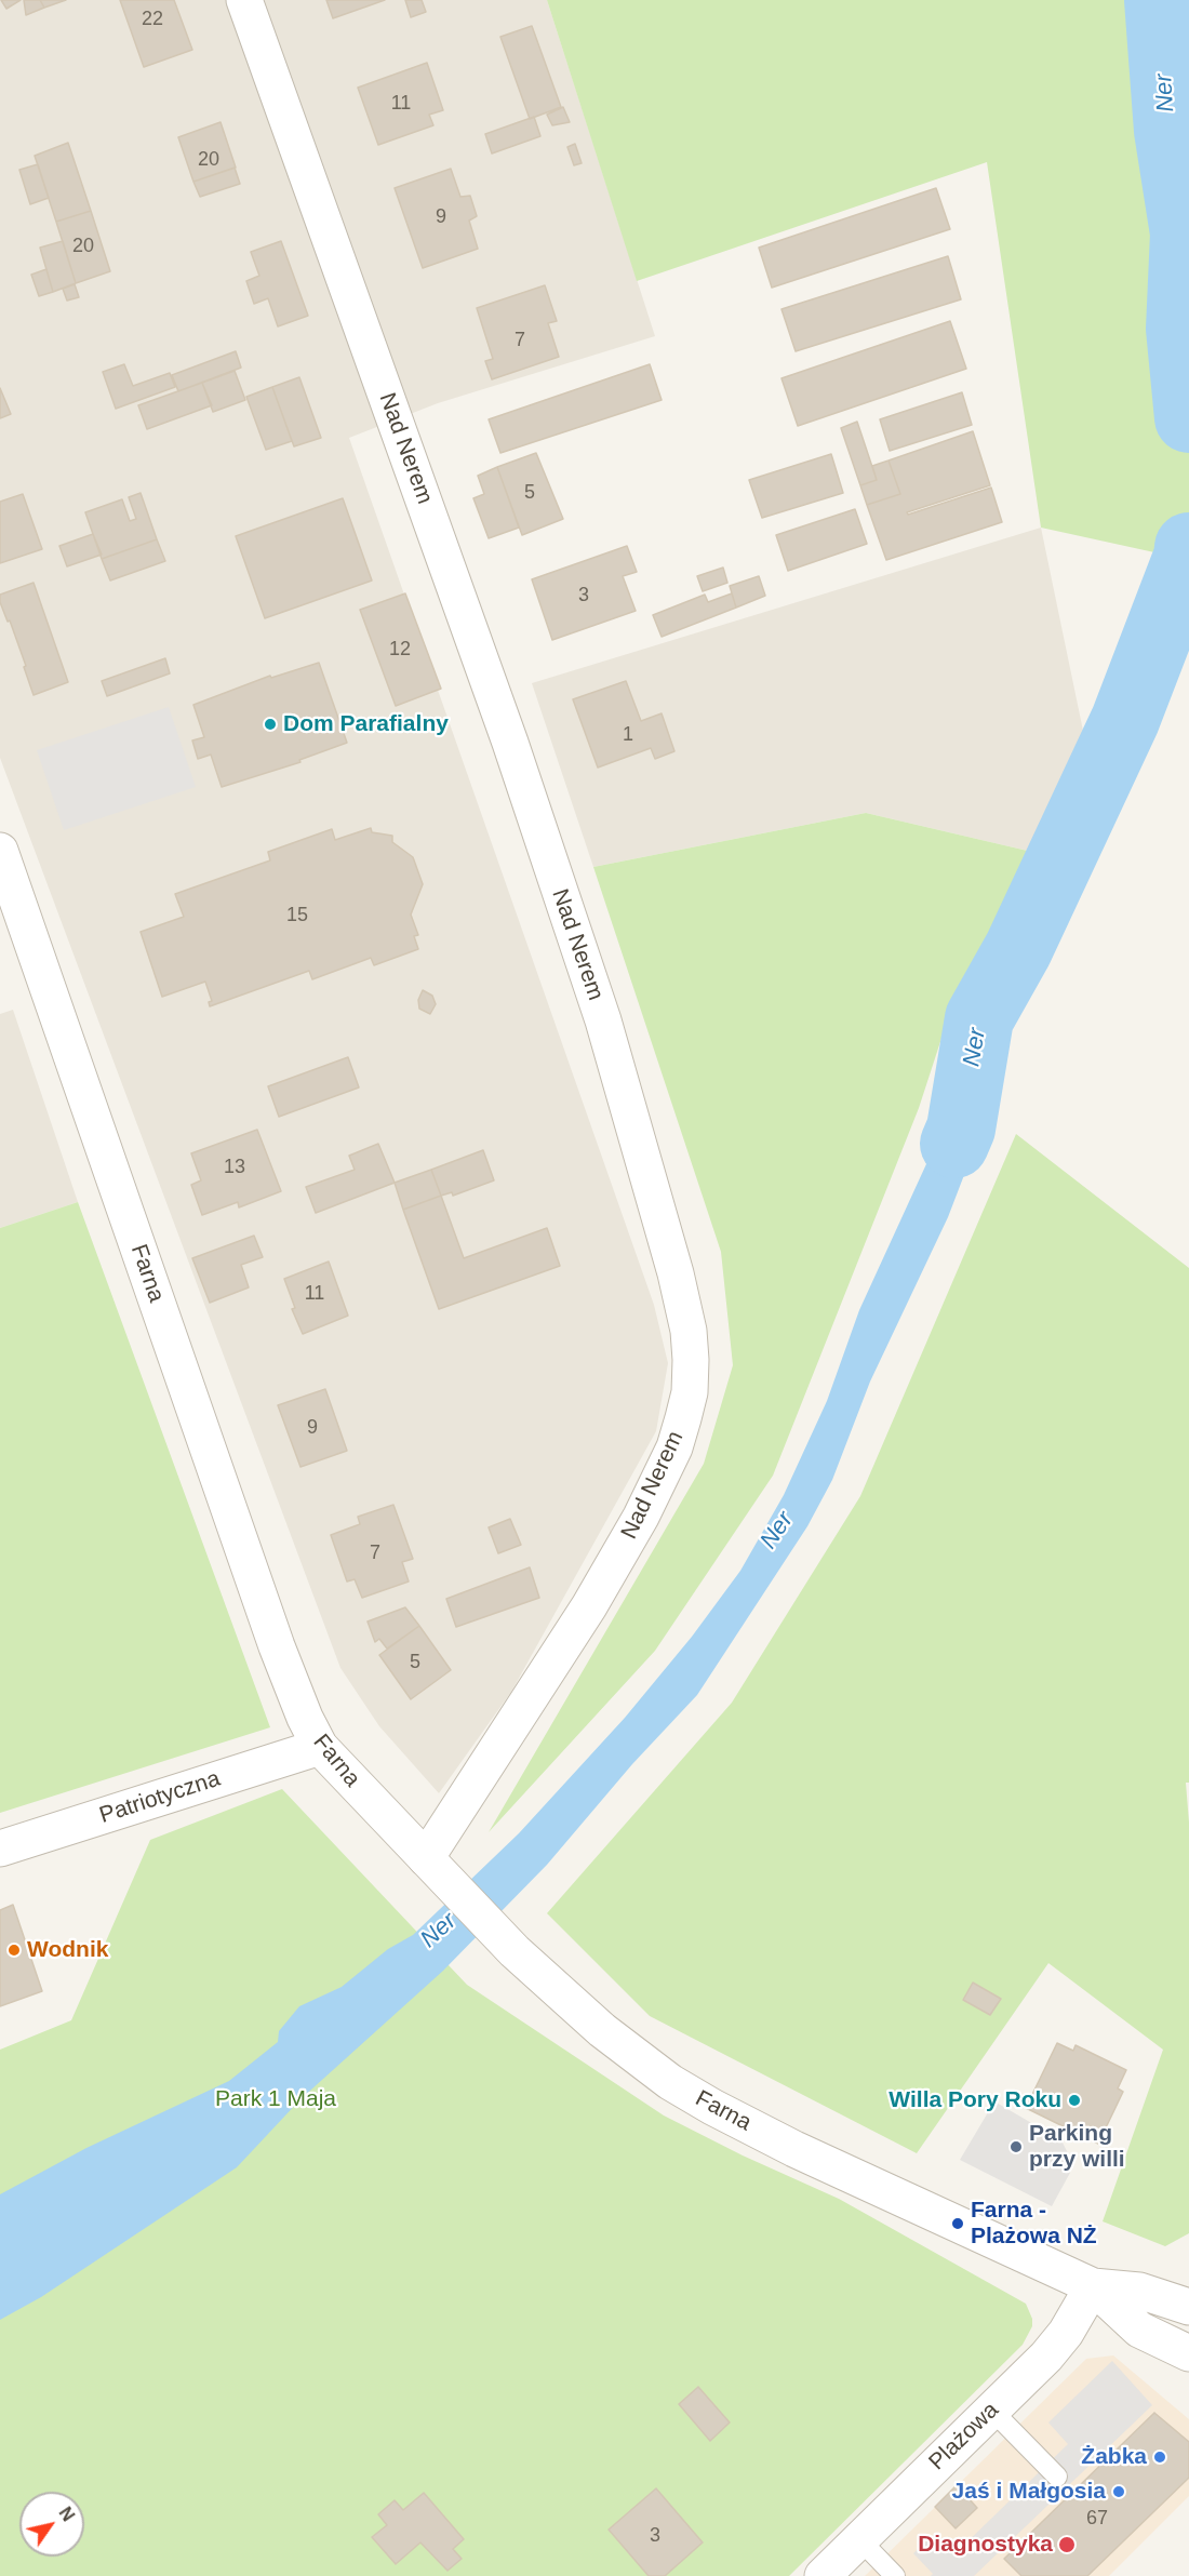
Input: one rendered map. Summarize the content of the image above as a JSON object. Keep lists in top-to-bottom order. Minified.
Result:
{"streets":{"street":["Nad Nerem","Farna","Patriotyczna","Plażowa"]},"crossings":[["Nad Nerem","Farna"],["Farna","Patriotyczna"],["Farna","Plażowa"]],"water":["Ner"],"parks":["Park 1 Maja"],"places":["Dom Parafialny","Wodnik","Willa Pory Roku","Parking przy willi","Farna - Plażowa NŻ","Żabka","Jaś i Małgosia","Diagnostyka"],"house_numbers":["22","11","20","9","20","7","5","3","12","1","15","13","11","9","7","5","67","3"],"north":"top right"}
